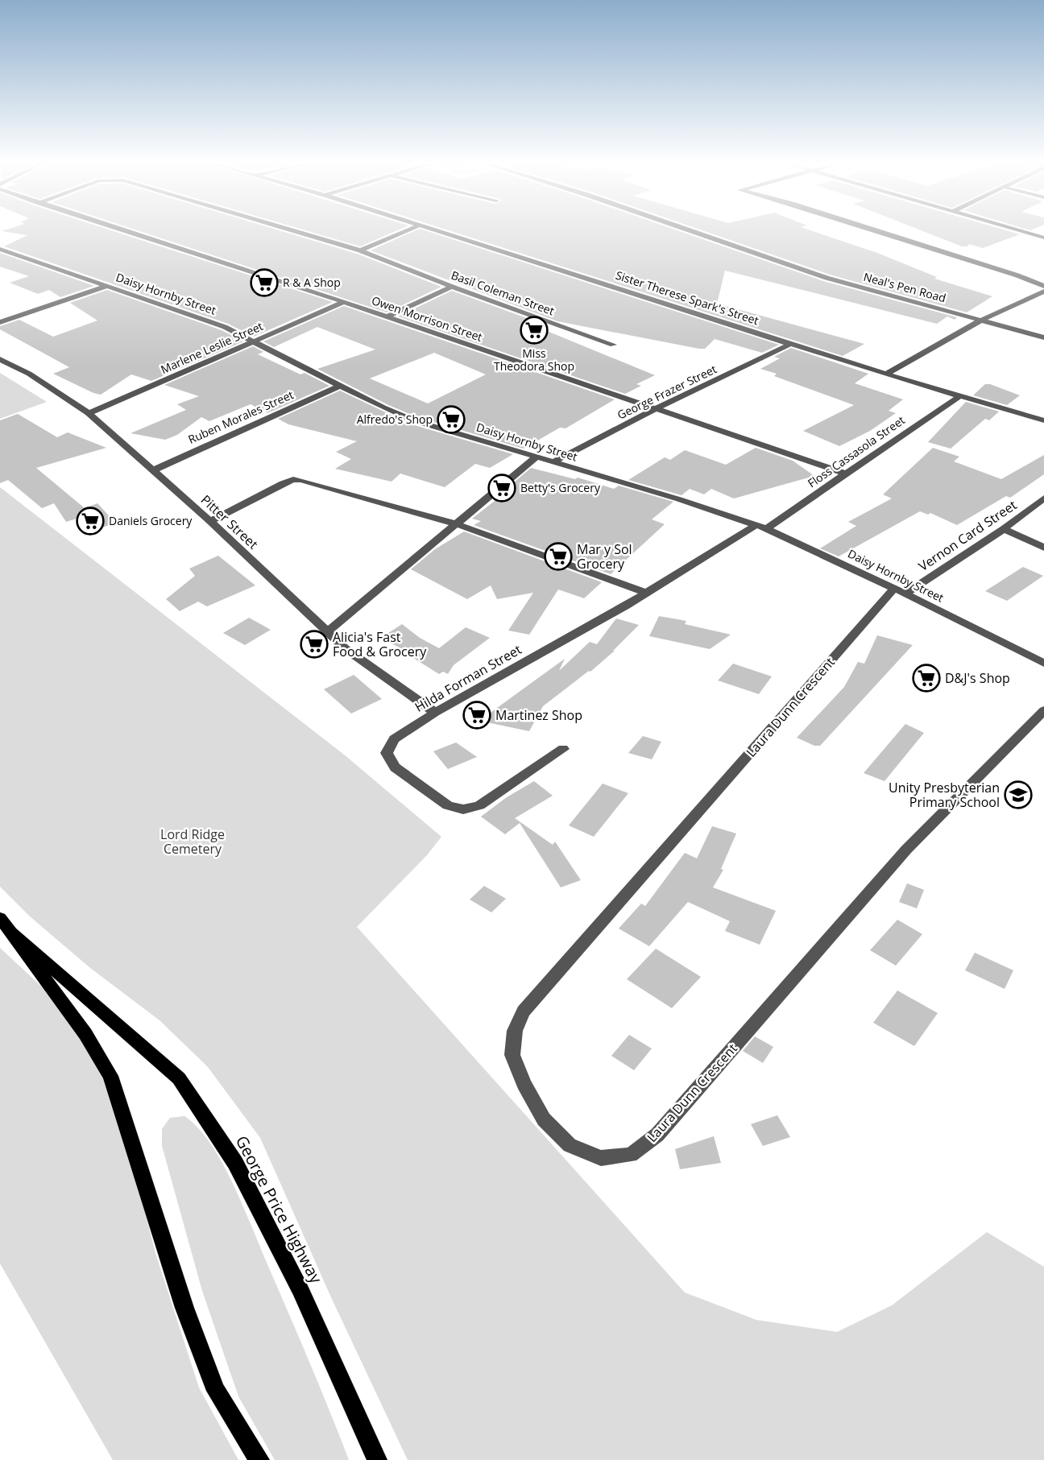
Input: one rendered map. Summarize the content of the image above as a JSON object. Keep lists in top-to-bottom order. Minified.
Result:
{"streets":{"main road":["George Price Highway"],"street":["Neal's Pen Road","Basil Coleman Street","Daisy Hornby Street","Sister Therese Spark's Street","Owen Morrison Street","Marlene Leslie Street","George Frazer Street","Ruben Morales Street","Floss Cassasola Street","Pitter Street","Vernon Card Street","Hilda Forman Street","Laura Dunn Crescent"]},"crossings":[["Daisy Hornby Street","Marlene Leslie Street"],["Daisy Hornby Street","George Frazer Street"],["Daisy Hornby Street","Ruben Morales Street"],["Daisy Hornby Street","Floss Cassasola Street"],["Daisy Hornby Street","Vernon Card Street"],["Daisy Hornby Street","Hilda Forman Street"],["Daisy Hornby Street","Laura Dunn Crescent"],["Sister Therese Spark's Street","George Frazer Street"],["Sister Therese Spark's Street","Floss Cassasola Street"],["Owen Morrison Street","Marlene Leslie Street"],["Owen Morrison Street","George Frazer Street"],["Owen Morrison Street","Floss Cassasola Street"],["Marlene Leslie Street","Pitter Street"],["Ruben Morales Street","Pitter Street"],["Floss Cassasola Street","Hilda Forman Street"],["Pitter Street","Hilda Forman Street"],["Vernon Card Street","Laura Dunn Crescent"]],"parks":["Lord Ridge Cemetery"],"places":{"supermarket":["R & A Shop","Miss Theodora Shop","Alfredo's Shop","Betty's Grocery","Daniels Grocery","Mar y Sol Grocery","Alicia's Fast Food & Grocery","D&J's Shop","Martinez Shop"],"school or university":["Unity Presbyterian Primary School"]}}
